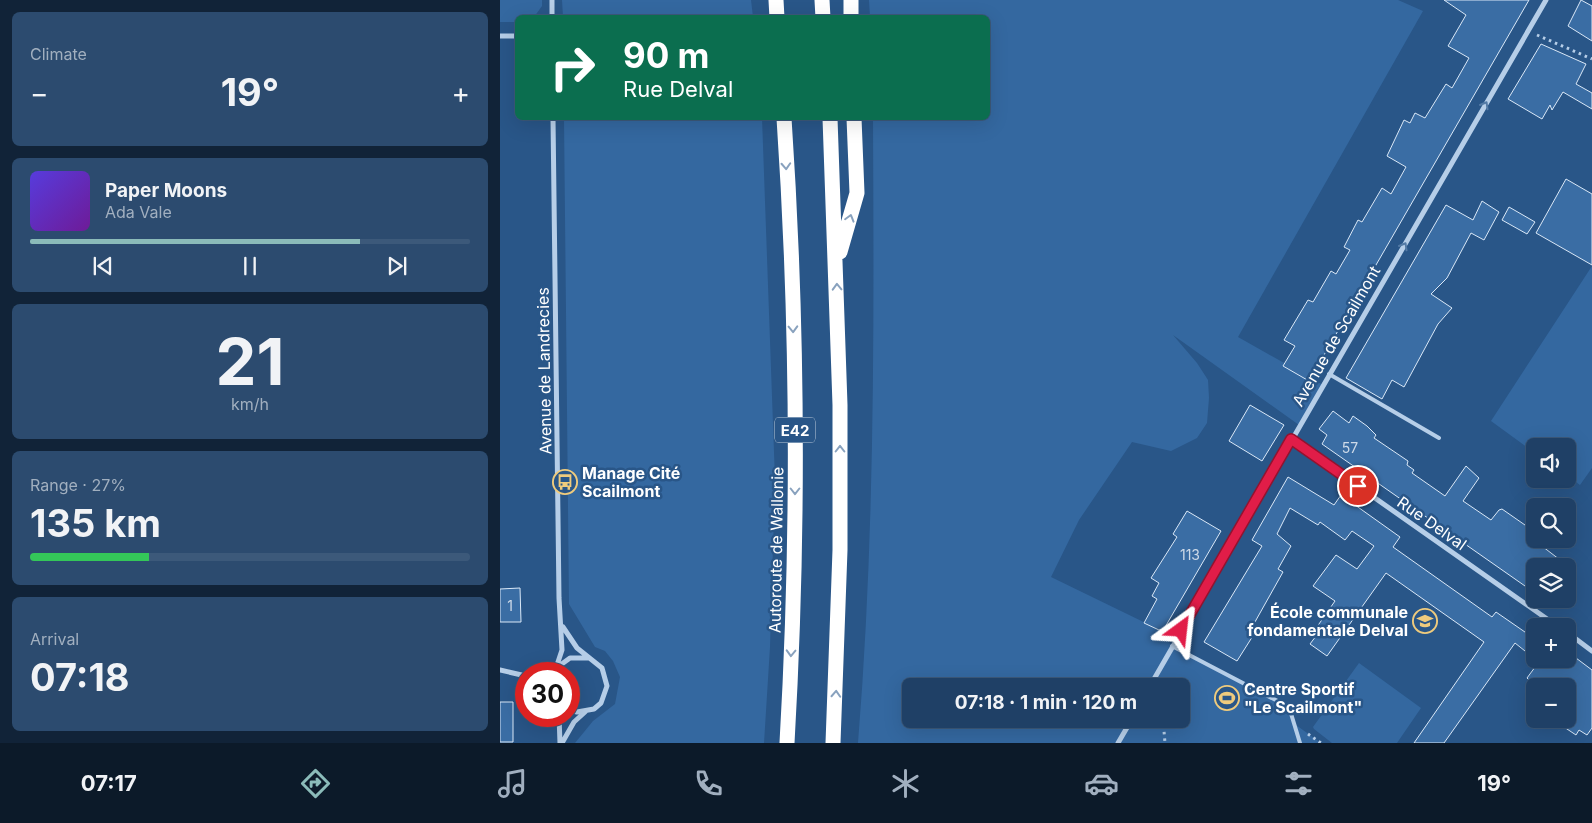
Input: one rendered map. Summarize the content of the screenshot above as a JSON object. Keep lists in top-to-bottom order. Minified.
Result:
{"streets":{"highway":["E42","Autoroute de Wallonie"],"street":["Avenue de Scailmont","Avenue de Landrecies","Rue Delval"]},"crossings":[["Avenue de Scailmont","Rue Delval"]],"one_way":["Avenue de Scailmont"],"places":{"bus stop":["Manage Cité Scailmont"],"school or university":["École communale fondamentale Delval"],"sports":["Centre Sportif \"Le Scailmont\""]},"house_numbers":["57","113","1"],"page":{"tile":["Climate",["21","km/h"],["Range · 27%","135 km"],["Arrival","07:18"]],"turn":["90 m","Rue Delval"],"heat":["−","19°","+"],"song":["Paper Moons","Ada Vale"],"map_buttons":["+","−"],"limit":"30","trip":"07:18 · 1 min · 120 m","tabs":["07:17","19°"]}}
